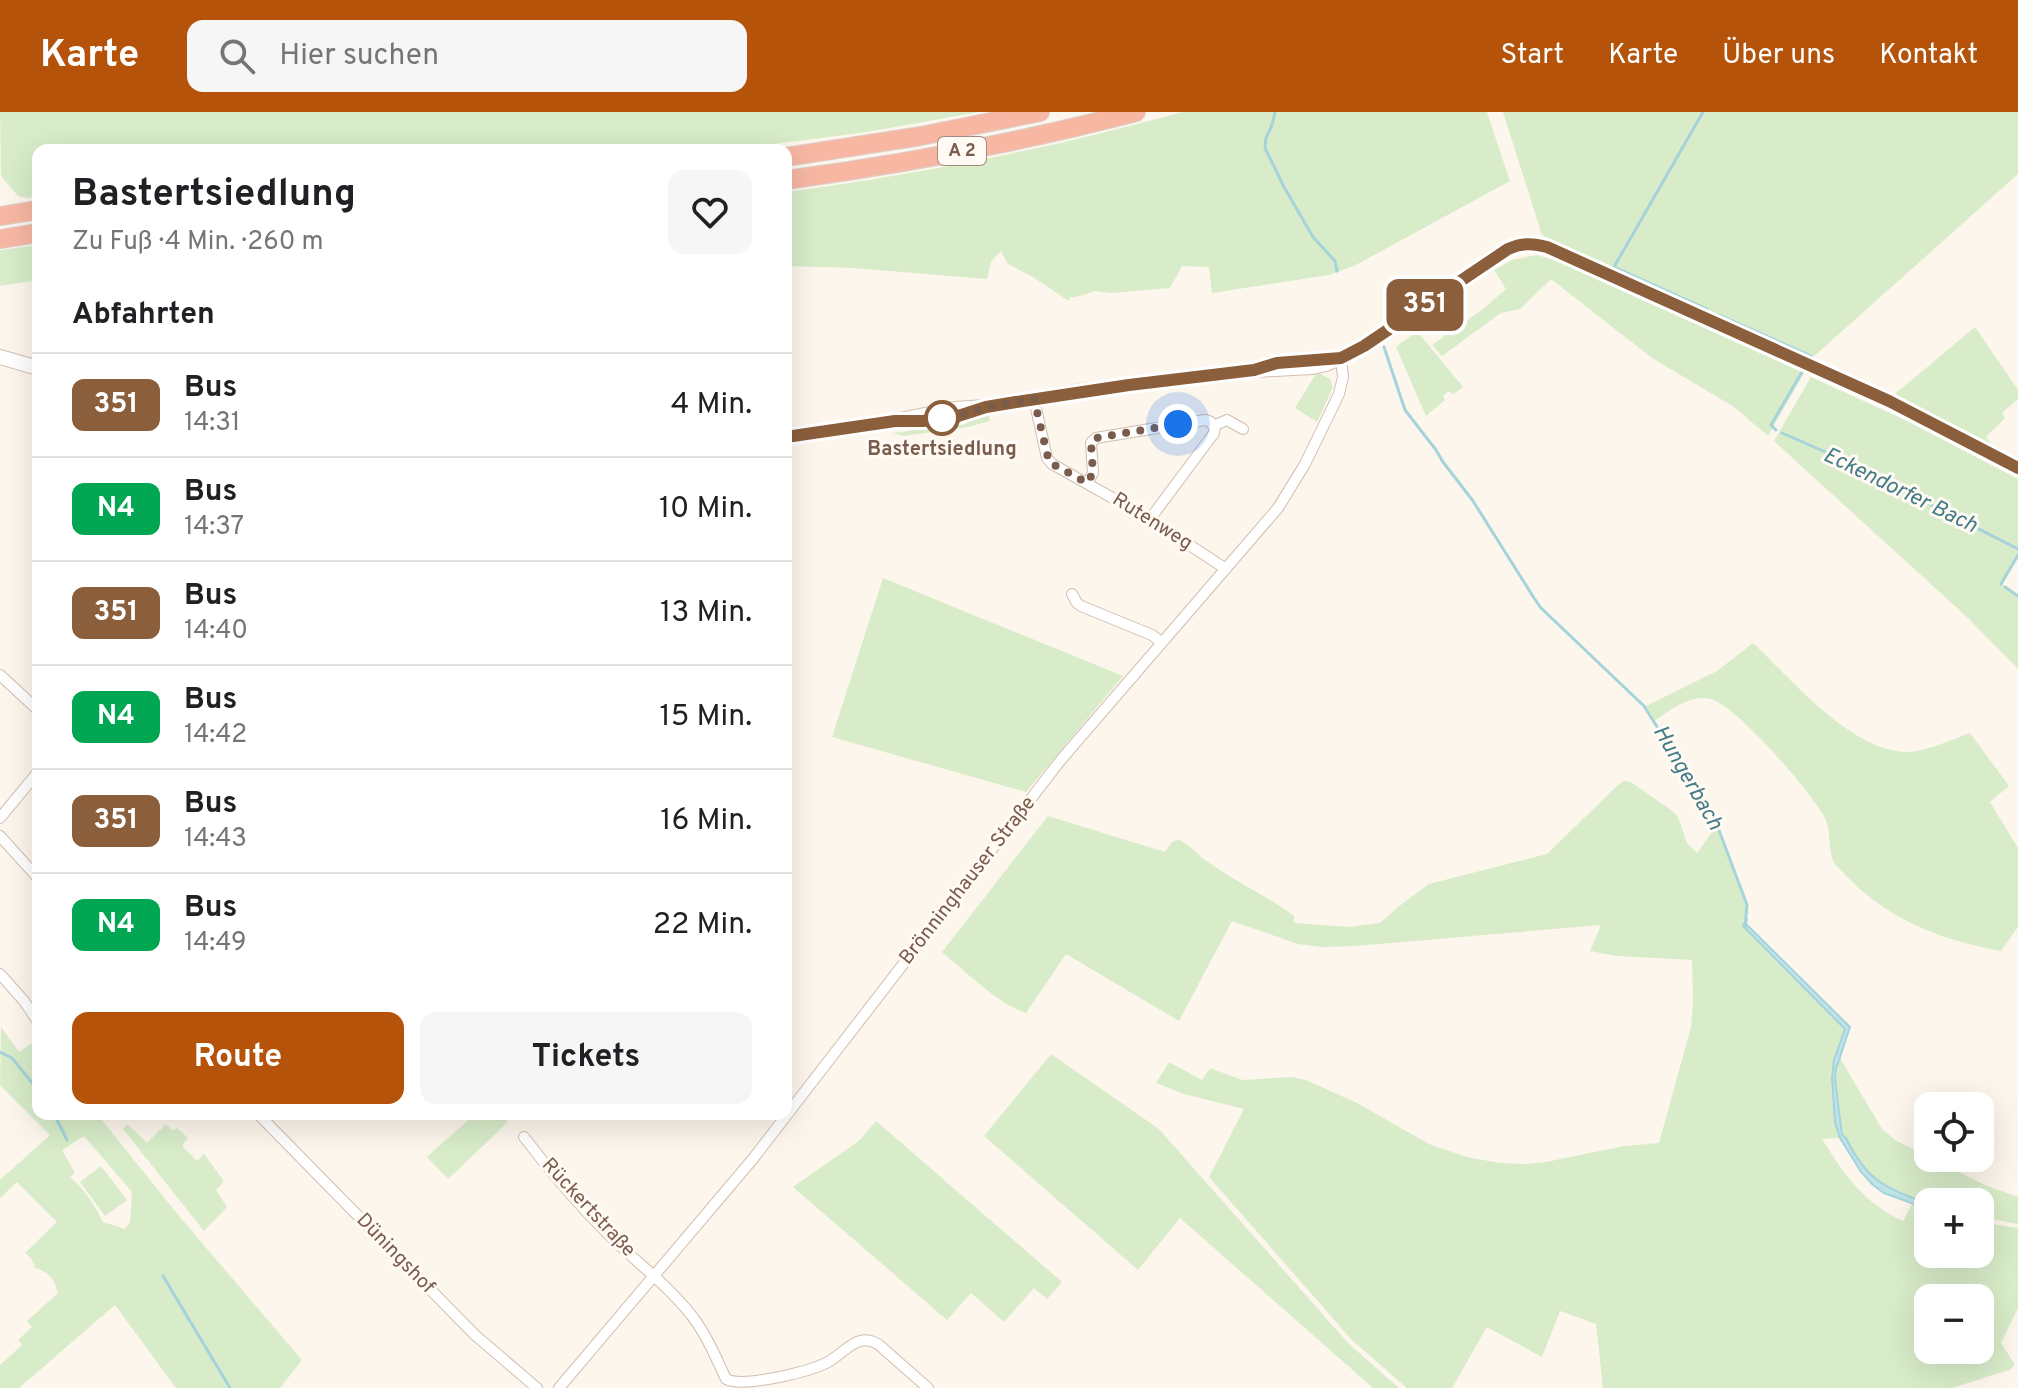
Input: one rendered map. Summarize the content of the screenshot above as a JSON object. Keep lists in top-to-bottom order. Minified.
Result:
{"streets":{"highway":["A 2"],"street":["Rutenweg","Brönninghauser Straße","Rückertstraße","Düningshof"]},"crossings":[["Rutenweg","Brönninghauser Straße"],["Brönninghauser Straße","Rückertstraße"]],"water":["Eckendorfer Bach","Hungerbach"],"places":["Bastertsiedlung"],"lines":["bus line 351"],"page":{"header":"Karte","search":"Hier suchen","nav":["Start","Karte","Über uns","Kontakt"],"on_map":"351","heading":[["Bastertsiedlung","Zu Fuß · 4 Min. · 260 m"],"Abfahrten"],"list":[{"mark":"351","name":"Bus","note":"14:31","value":"4 Min."},{"mark":"N4","name":"Bus","note":"14:37","value":"10 Min."},{"mark":"351","name":"Bus","note":"14:40","value":"13 Min."},{"mark":"N4","name":"Bus","note":"14:42","value":"15 Min."},{"mark":"351","name":"Bus","note":"14:43","value":"16 Min."},{"mark":"N4","name":"Bus","note":"14:49","value":"22 Min."}],"buttons":["Route","Tickets"],"map_buttons":["+","−"]}}
